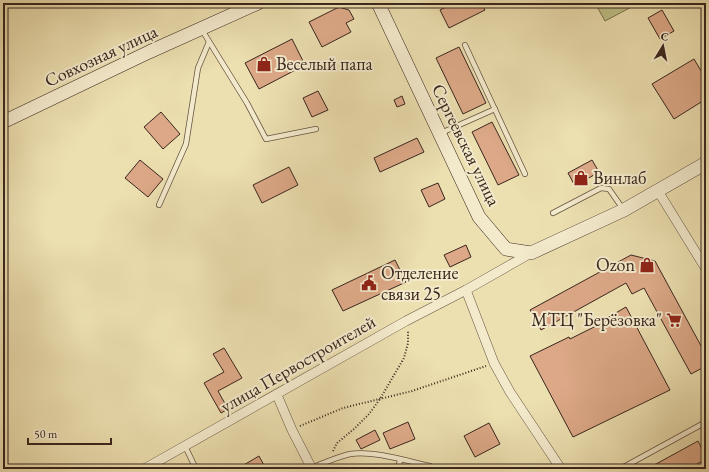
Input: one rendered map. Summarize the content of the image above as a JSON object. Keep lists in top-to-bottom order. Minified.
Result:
{"streets":{"main road":["Совхозная улица","Сергеевская улица"],"street":["улица Первостроителей"]},"crossings":[["Сергеевская улица","улица Первостроителей"]],"places":{"shop":["Веселый папа","Винлаб","Ozon"],"public building":["Отделение связи 25"],"supermarket":["МТЦ \"Берёзовка\""]},"scale_bar":"50 m","north":"top"}
